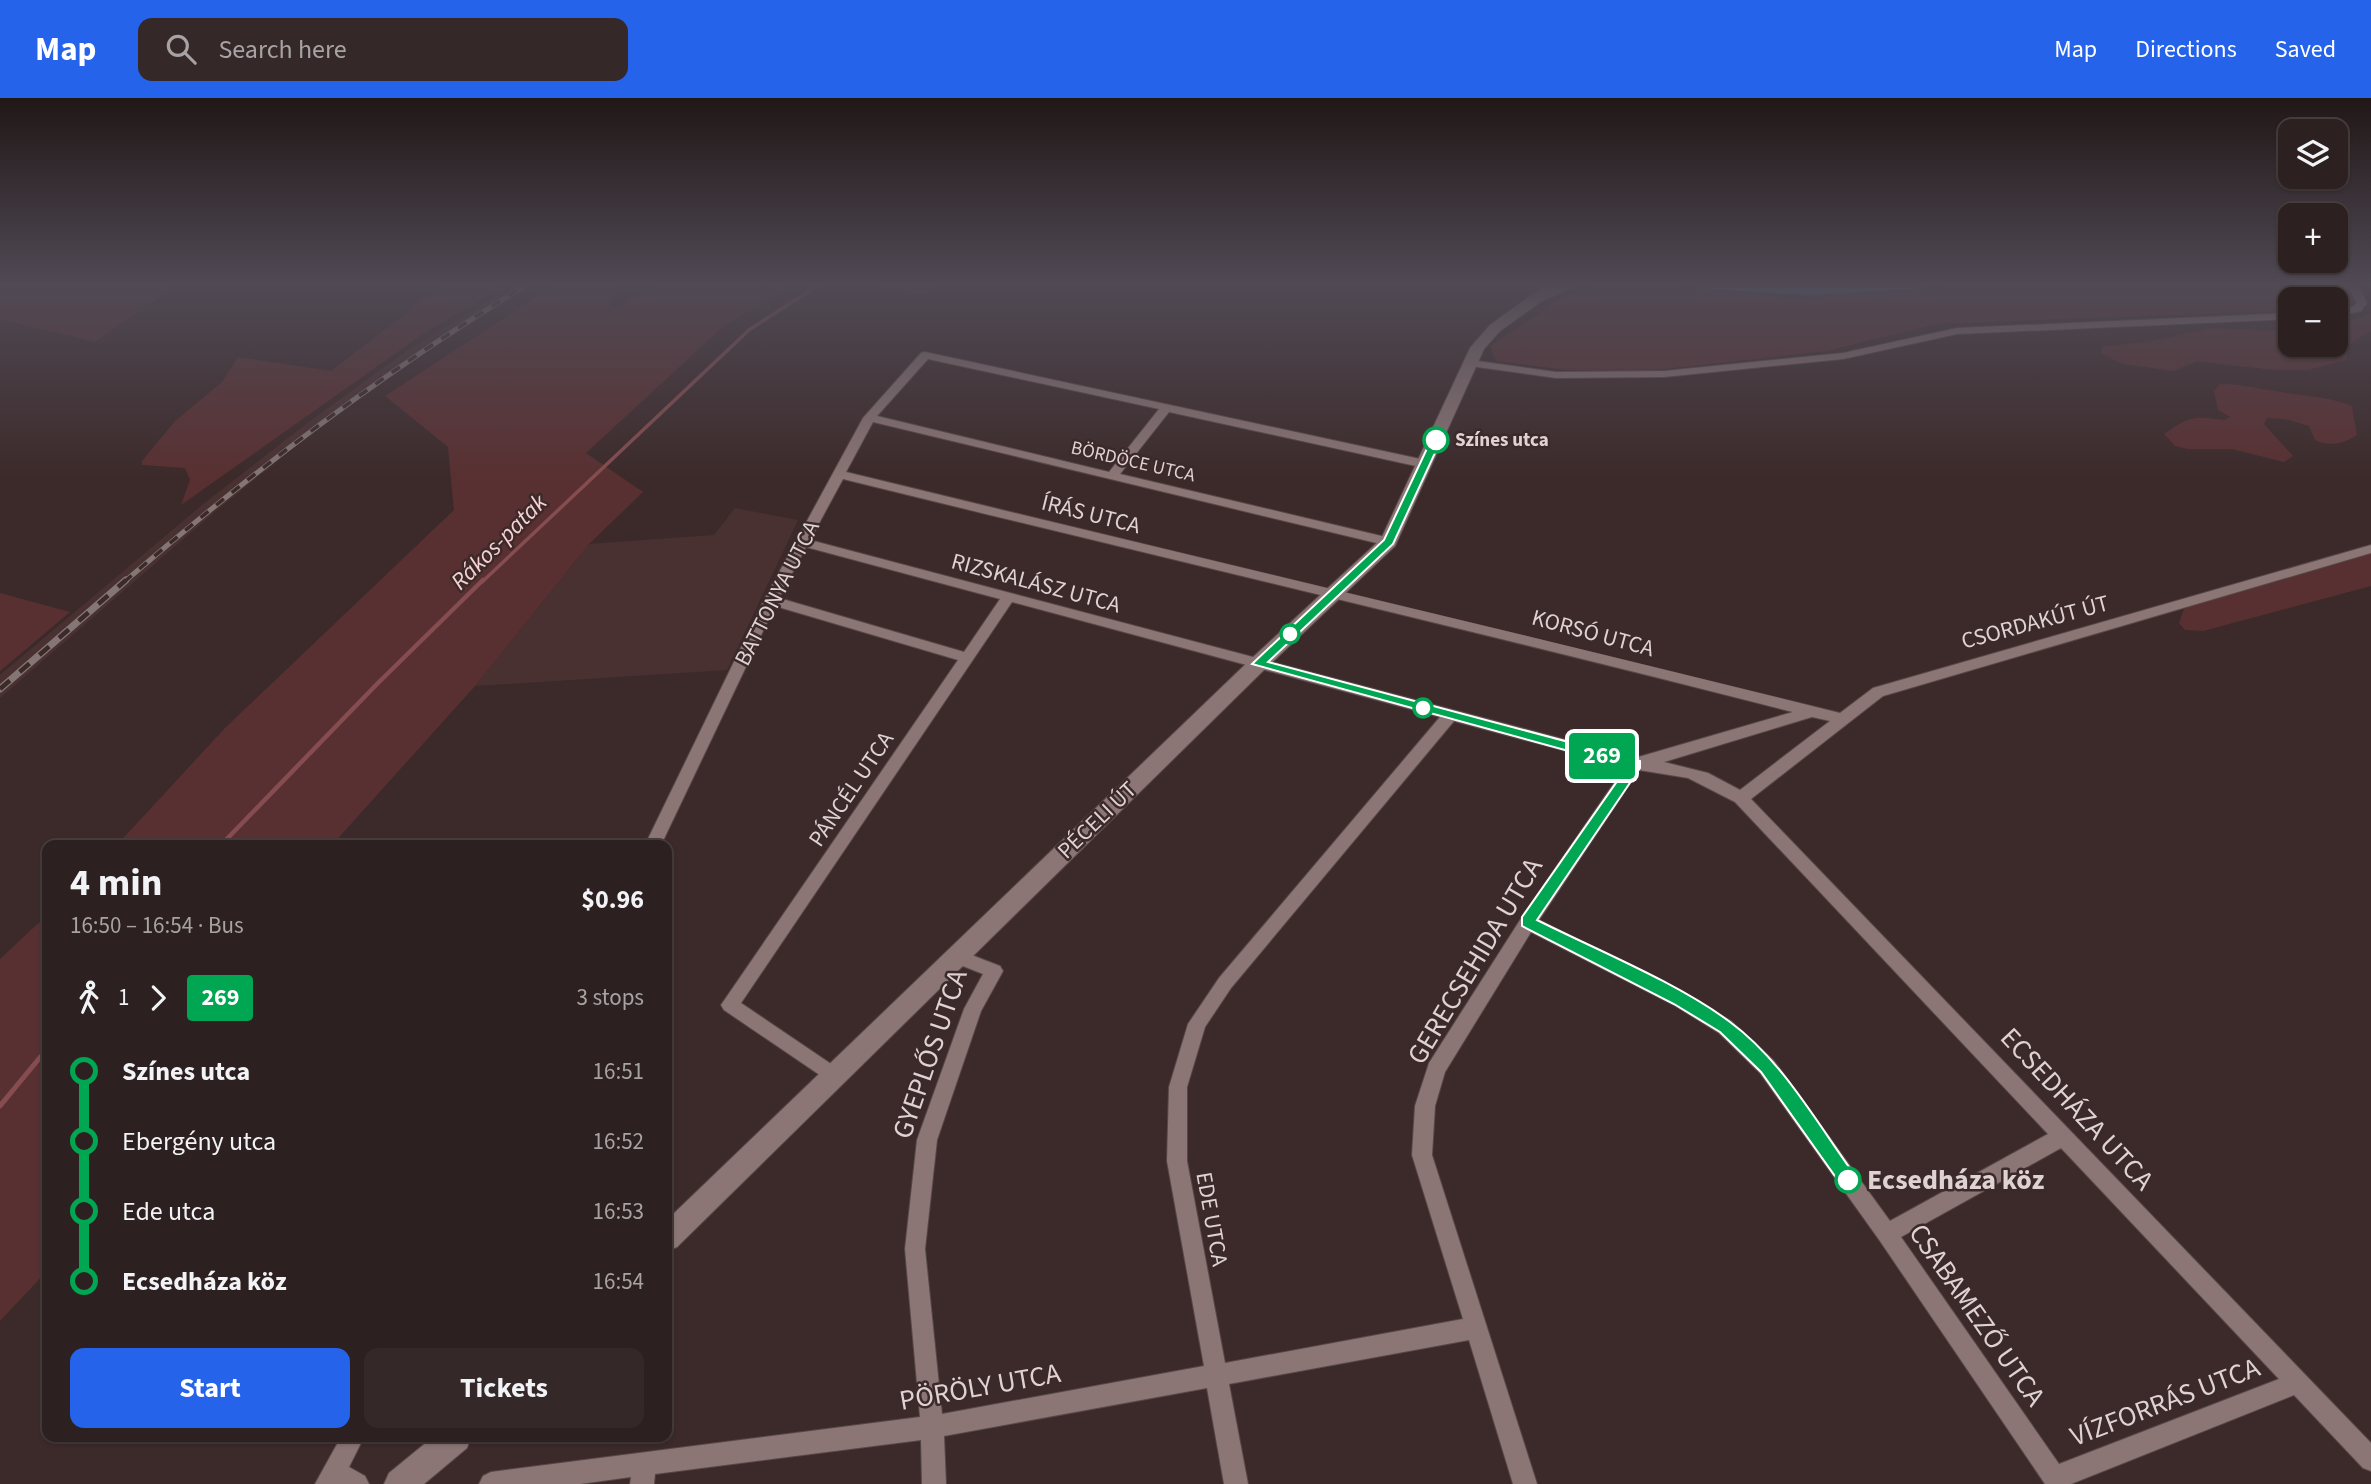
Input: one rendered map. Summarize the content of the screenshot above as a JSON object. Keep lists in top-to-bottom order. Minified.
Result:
{"streets":{"main road":["PÉCELI ÚT"],"street":["BÖRDÖCE UTCA","ÍRÁS UTCA","RIZSKALÁSZ UTCA","BATTONYA UTCA","CSORDAKÚT ÚT","KORSÓ UTCA","PÁNCÉL UTCA","GERECSEHIDA UTCA","GYEPLŐS UTCA","ECSEDHÁZA UTCA","EDE UTCA","CSABAMEZŐ UTCA","PÖRÖLY UTCA","VÍZFORRÁS UTCA"]},"crossings":[["BÖRDÖCE UTCA","BATTONYA UTCA"],["BÖRDÖCE UTCA","PÉCELI ÚT"],["ÍRÁS UTCA","BATTONYA UTCA"],["ÍRÁS UTCA","KORSÓ UTCA"],["ÍRÁS UTCA","PÉCELI ÚT"],["RIZSKALÁSZ UTCA","BATTONYA UTCA"],["RIZSKALÁSZ UTCA","PÁNCÉL UTCA"],["RIZSKALÁSZ UTCA","PÉCELI ÚT"],["RIZSKALÁSZ UTCA","ECSEDHÁZA UTCA"],["RIZSKALÁSZ UTCA","EDE UTCA"],["CSORDAKÚT ÚT","KORSÓ UTCA"],["CSORDAKÚT ÚT","ECSEDHÁZA UTCA"],["KORSÓ UTCA","PÉCELI ÚT"],["PÁNCÉL UTCA","PÉCELI ÚT"],["PÉCELI ÚT","GYEPLŐS UTCA"],["GERECSEHIDA UTCA","ECSEDHÁZA UTCA"],["GERECSEHIDA UTCA","CSABAMEZŐ UTCA"],["GERECSEHIDA UTCA","PÖRÖLY UTCA"],["GYEPLŐS UTCA","PÖRÖLY UTCA"],["ECSEDHÁZA UTCA","EDE UTCA"],["ECSEDHÁZA UTCA","VÍZFORRÁS UTCA"],["EDE UTCA","PÖRÖLY UTCA"],["CSABAMEZŐ UTCA","VÍZFORRÁS UTCA"]],"water":["Rákos-patak"],"places":["Színes utca","Ecsedháza köz"],"lines":["bus line 269"],"page":{"header":"Map","search":"Search here","nav":["Map","Directions","Saved"],"on_map":"269","map_buttons":["+","−"],"heading":["4 min","16:50 – 16:54 · Bus","$0.96"],"legs":["1","269","3 stops"],"list":[{"name":"Színes utca","value":"16:51"},{"name":"Ebergény utca","value":"16:52"},{"name":"Ede utca","value":"16:53"},{"name":"Ecsedháza köz","value":"16:54"}],"buttons":["Start","Tickets"]}}
